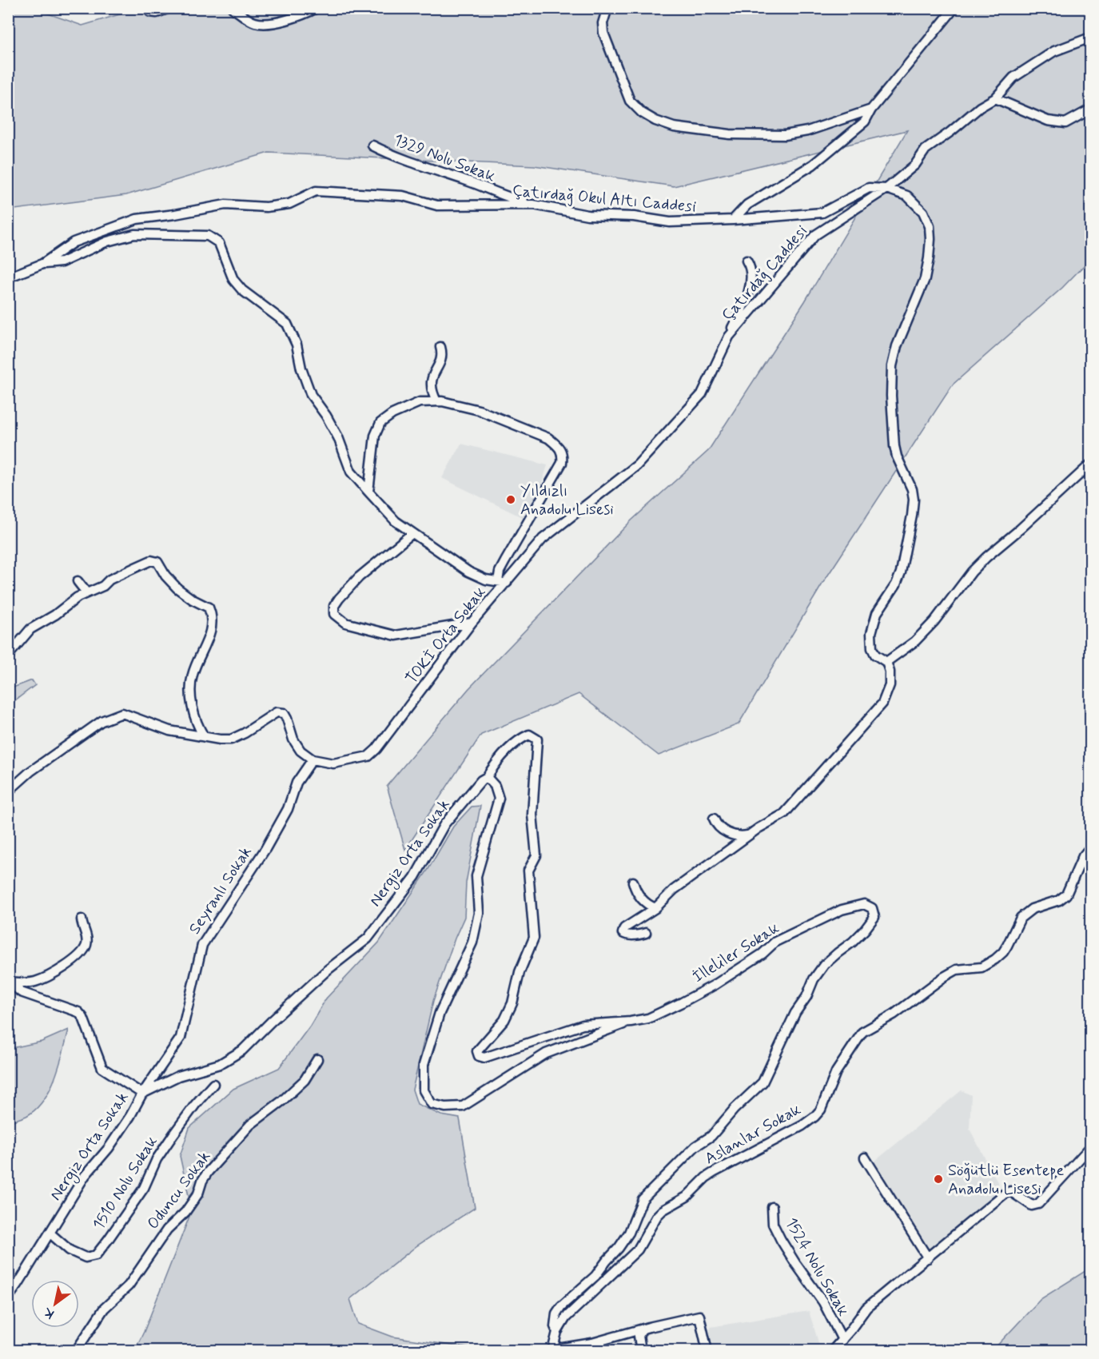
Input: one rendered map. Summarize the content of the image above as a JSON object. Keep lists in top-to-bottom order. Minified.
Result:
{"streets":{"street":["1329 Nolu Sokak","Çatırdağ Okul Altı Caddesi","Çatırdağ Caddesi","TOKİ Orta Sokak","Nergiz Orta Sokak","Seyranlı Sokak","İlleliler Sokak","Aslanlar Sokak","1510 Nolu Sokak","Oduncu Sokak","1524 Nolu Sokak"]},"crossings":[["1329 Nolu Sokak","Çatırdağ Okul Altı Caddesi"],["Çatırdağ Okul Altı Caddesi","Çatırdağ Caddesi"],["Çatırdağ Okul Altı Caddesi","TOKİ Orta Sokak"],["Çatırdağ Caddesi","TOKİ Orta Sokak"],["TOKİ Orta Sokak","Seyranlı Sokak"],["Nergiz Orta Sokak","Seyranlı Sokak"],["Nergiz Orta Sokak","İlleliler Sokak"],["Nergiz Orta Sokak","1510 Nolu Sokak"],["İlleliler Sokak","Aslanlar Sokak"]],"places":["Yıldızlı Anadolu Lisesi","Söğütlü Esentepe Anadolu Lisesi"],"north":"bottom left"}
